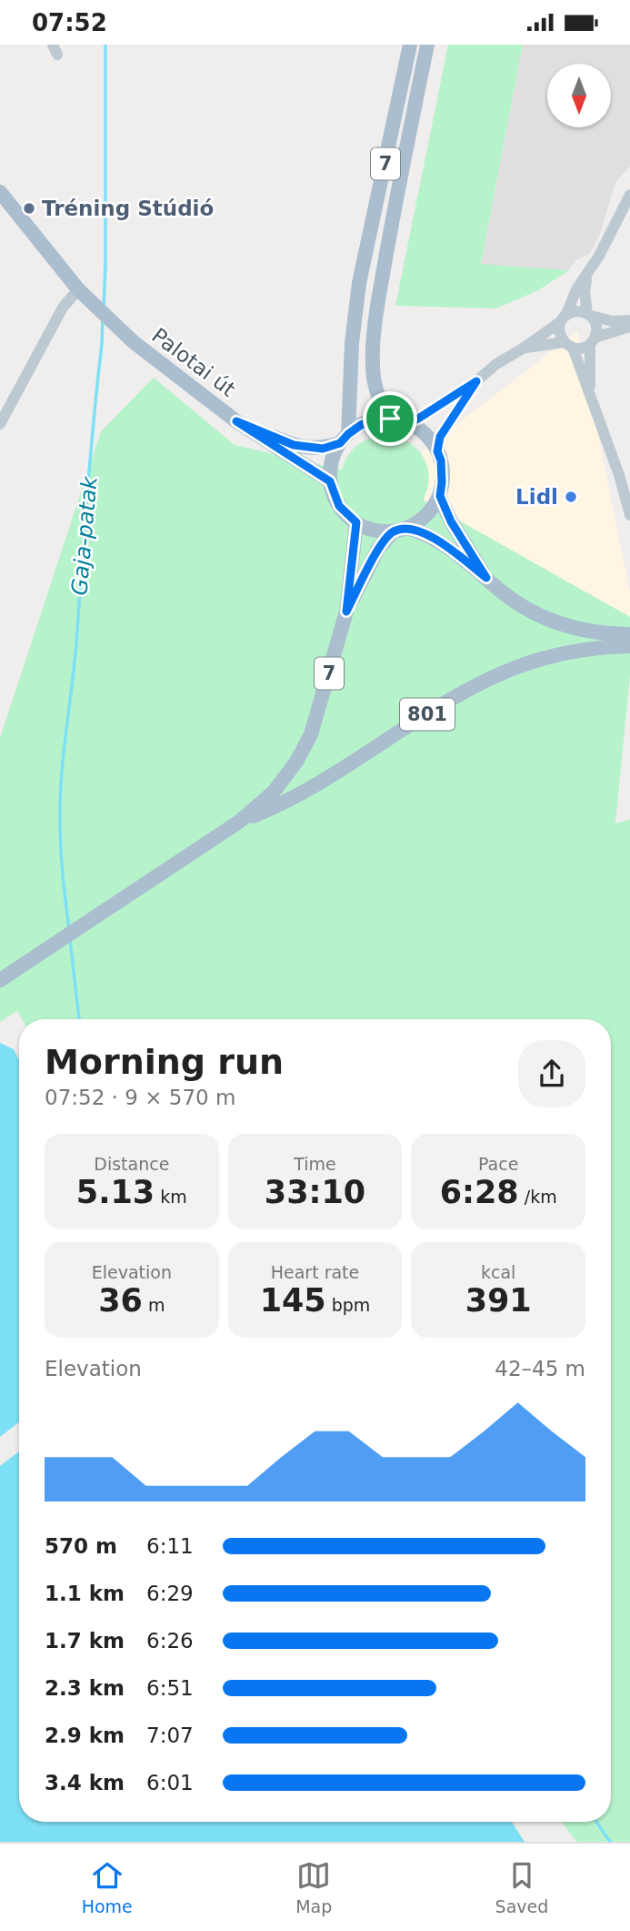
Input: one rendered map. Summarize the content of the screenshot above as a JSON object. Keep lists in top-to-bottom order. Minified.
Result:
{"streets":{"main road":["7","Palotai út","801"]},"crossings":[["7","Palotai út"],["7","801"]],"water":["Gaja-patak"],"places":["Tréning Stúdió","Lidl"],"north":"bottom","page":{"status":"07:52","heading":["Morning run","07:52 · 9 × 570 m"],"stats":[["Distance","5.13 km"],["Time","33:10"],["Pace","6:28 /km"],["Elevation","36 m"],["Heart rate","145 bpm"],["kcal","391"]],"chart":["Elevation","42–45 m"],"list":[{"name":"570 m","note":"6:11"},{"name":"1.1 km","note":"6:29"},{"name":"1.7 km","note":"6:26"},{"name":"2.3 km","note":"6:51"},{"name":"2.9 km","note":"7:07"},{"name":"3.4 km","note":"6:01"}],"tabs":["Home","Map","Saved"]}}
